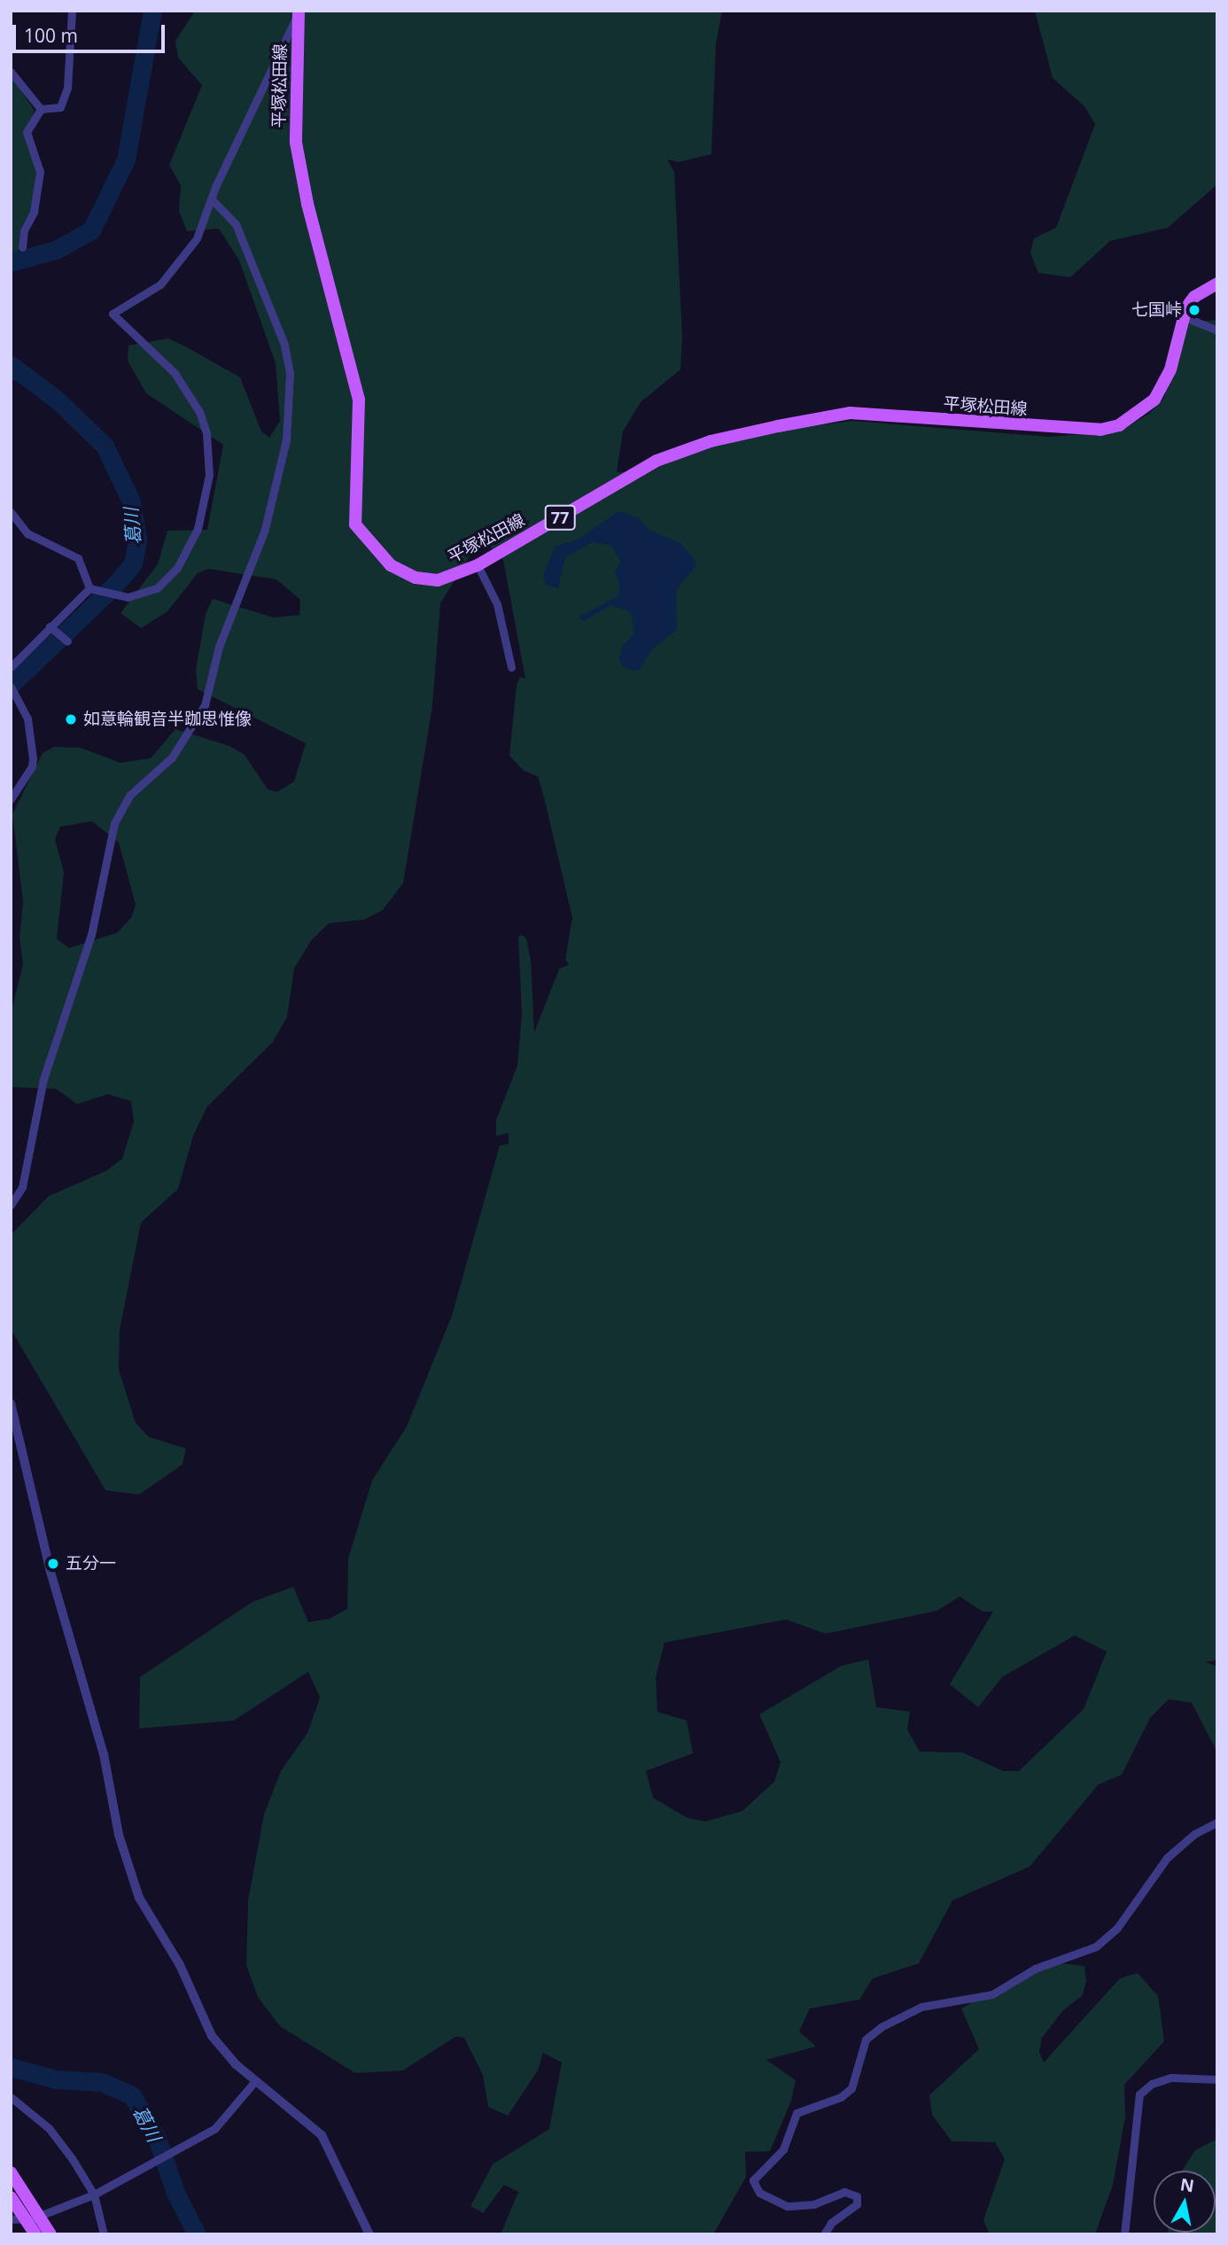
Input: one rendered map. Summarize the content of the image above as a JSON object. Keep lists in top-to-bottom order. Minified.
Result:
{"streets":{"main road":["平塚松田線","77"]},"water":["葛川"],"places":["七国峠","如意輪観音半跏思惟像","五分一"],"scale_bar":"100 m","north":"top"}
